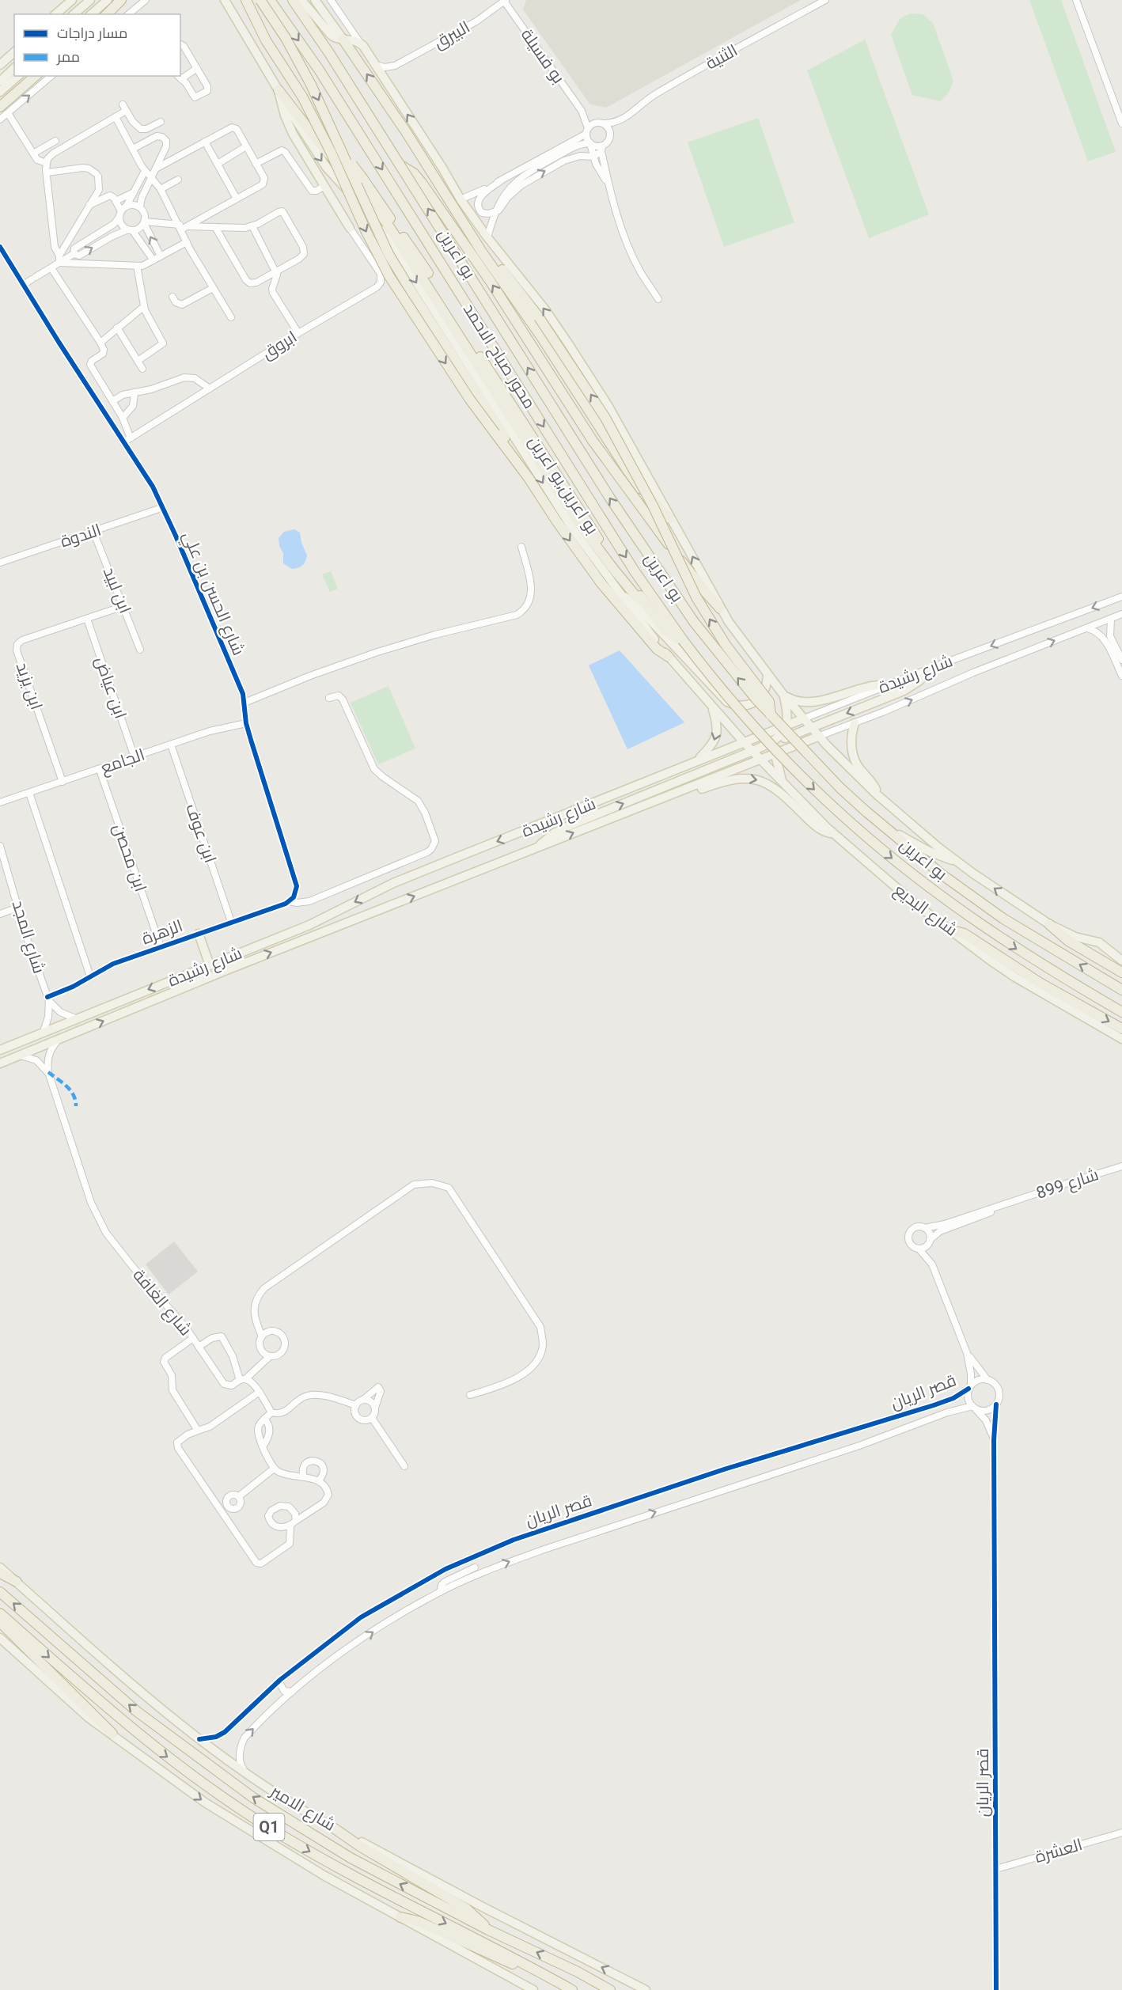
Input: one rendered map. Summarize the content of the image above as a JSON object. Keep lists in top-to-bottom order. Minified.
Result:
{"streets":{"highway":["بو اعرين","محور صباح الاحمد","بو اعرين,بو اعرين","شارع الامير","Q1"],"main road":["شارع رشيدة","شارع البديع"],"street":["البيرق","بو فسيلة","الثنية","ابروق","الندوة","ابن لبيد","شارع الحسن بن علي","ابن يزيد","ابن عياض","الجامع","ابن عوف","ابن محصن","الزهرة","شارع المجد","شارع 899","شارع الغافة","قصر الريان","العشرة"]},"crossings":[["البيرق","بو فسيلة"],["بو فسيلة","الثنية"],["بو اعرين","محور صباح الاحمد"],["بو اعرين","بو اعرين,بو اعرين"],["بو اعرين","شارع رشيدة"],["ابروق","شارع الحسن بن علي"],["الندوة","ابن لبيد"],["الندوة","شارع الحسن بن علي"],["ابن لبيد","ابن يزيد"],["شارع الحسن بن علي","الجامع"],["شارع الحسن بن علي","الزهرة"],["شارع رشيدة","شارع البديع"],["شارع رشيدة","شارع المجد"],["شارع رشيدة","شارع الغافة"],["ابن يزيد","ابن عياض"],["ابن يزيد","الجامع"],["ابن عياض","الجامع"],["الجامع","ابن عوف"],["الجامع","ابن محصن"],["ابن عوف","الزهرة"],["ابن محصن","الزهرة"],["الزهرة","شارع المجد"],["قصر الريان","شارع الامير"],["قصر الريان","العشرة"]],"legend":["مسار دراجات","ممر"]}
